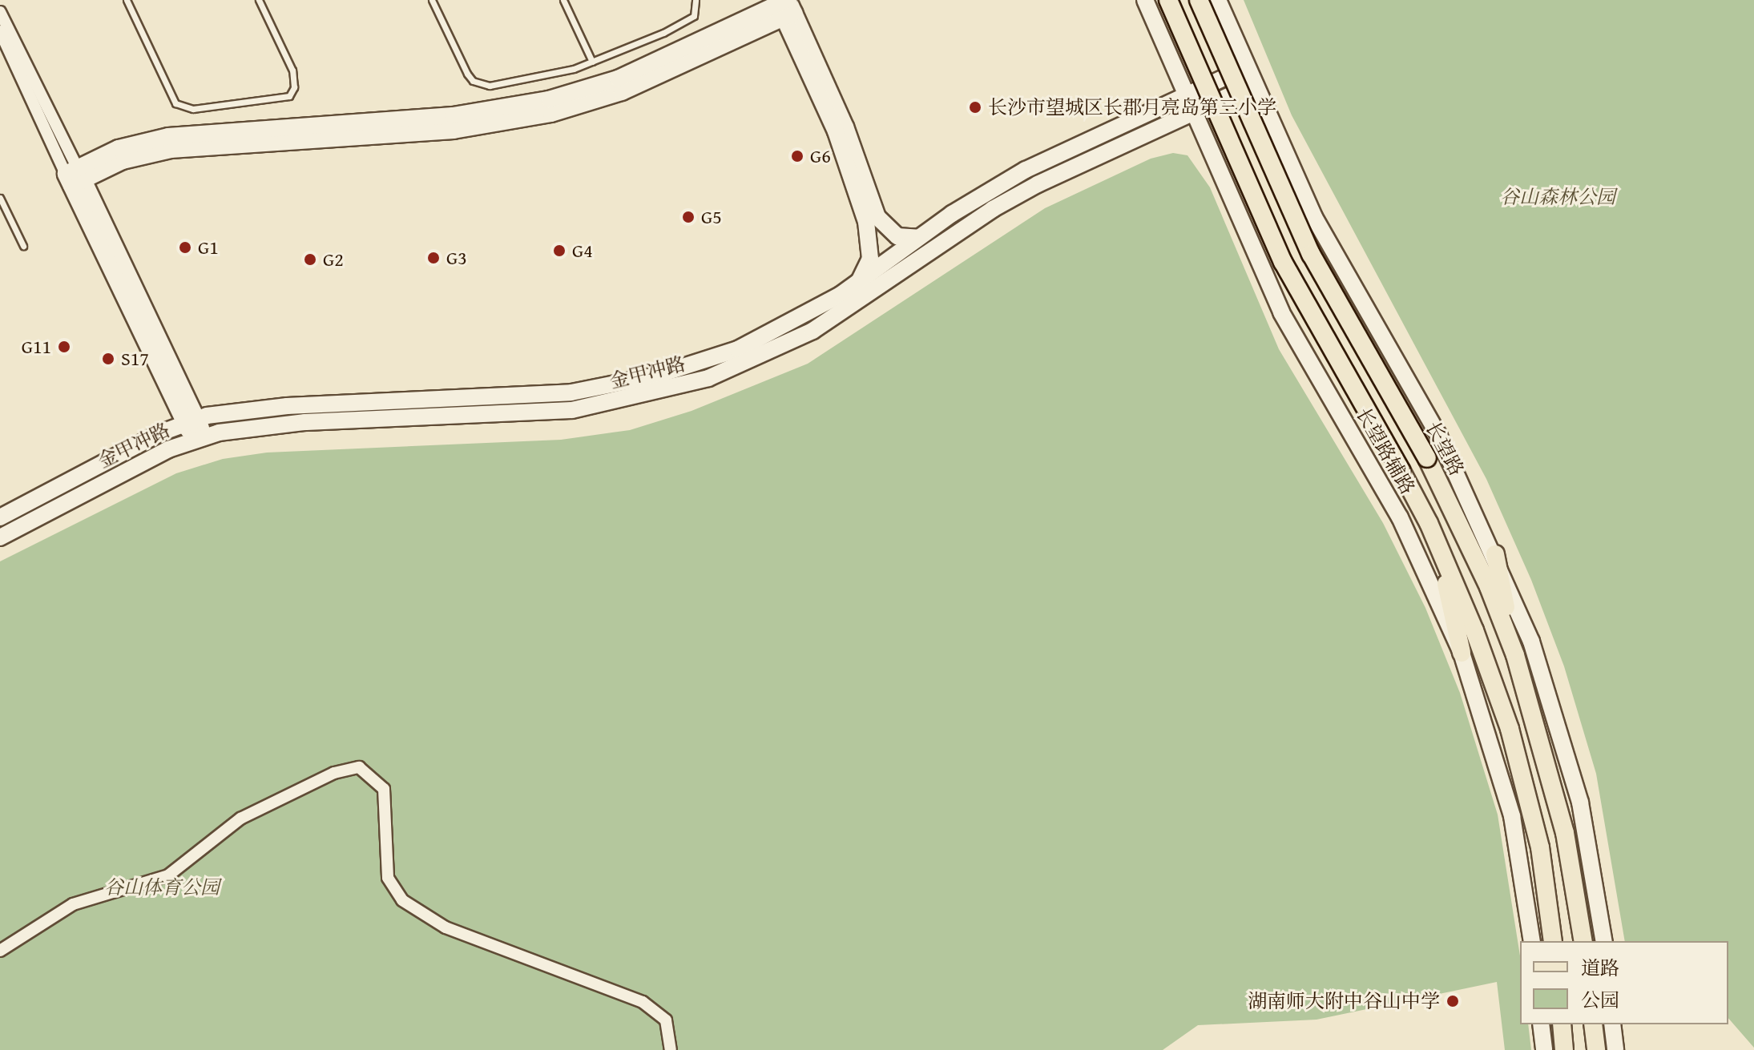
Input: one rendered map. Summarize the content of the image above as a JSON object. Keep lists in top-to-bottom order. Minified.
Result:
{"streets":{"main road":["长望路"],"street":["金甲冲路","长望路辅路"]},"crossings":[["金甲冲路","长望路辅路"]],"parks":["谷山森林公园","谷山体育公园"],"places":["长沙市望城区长郡月亮岛第三小学","G6","G5","G1","G4","G3","G2","G11","S17","湖南师大附中谷山中学"],"legend":["道路","公园"]}
